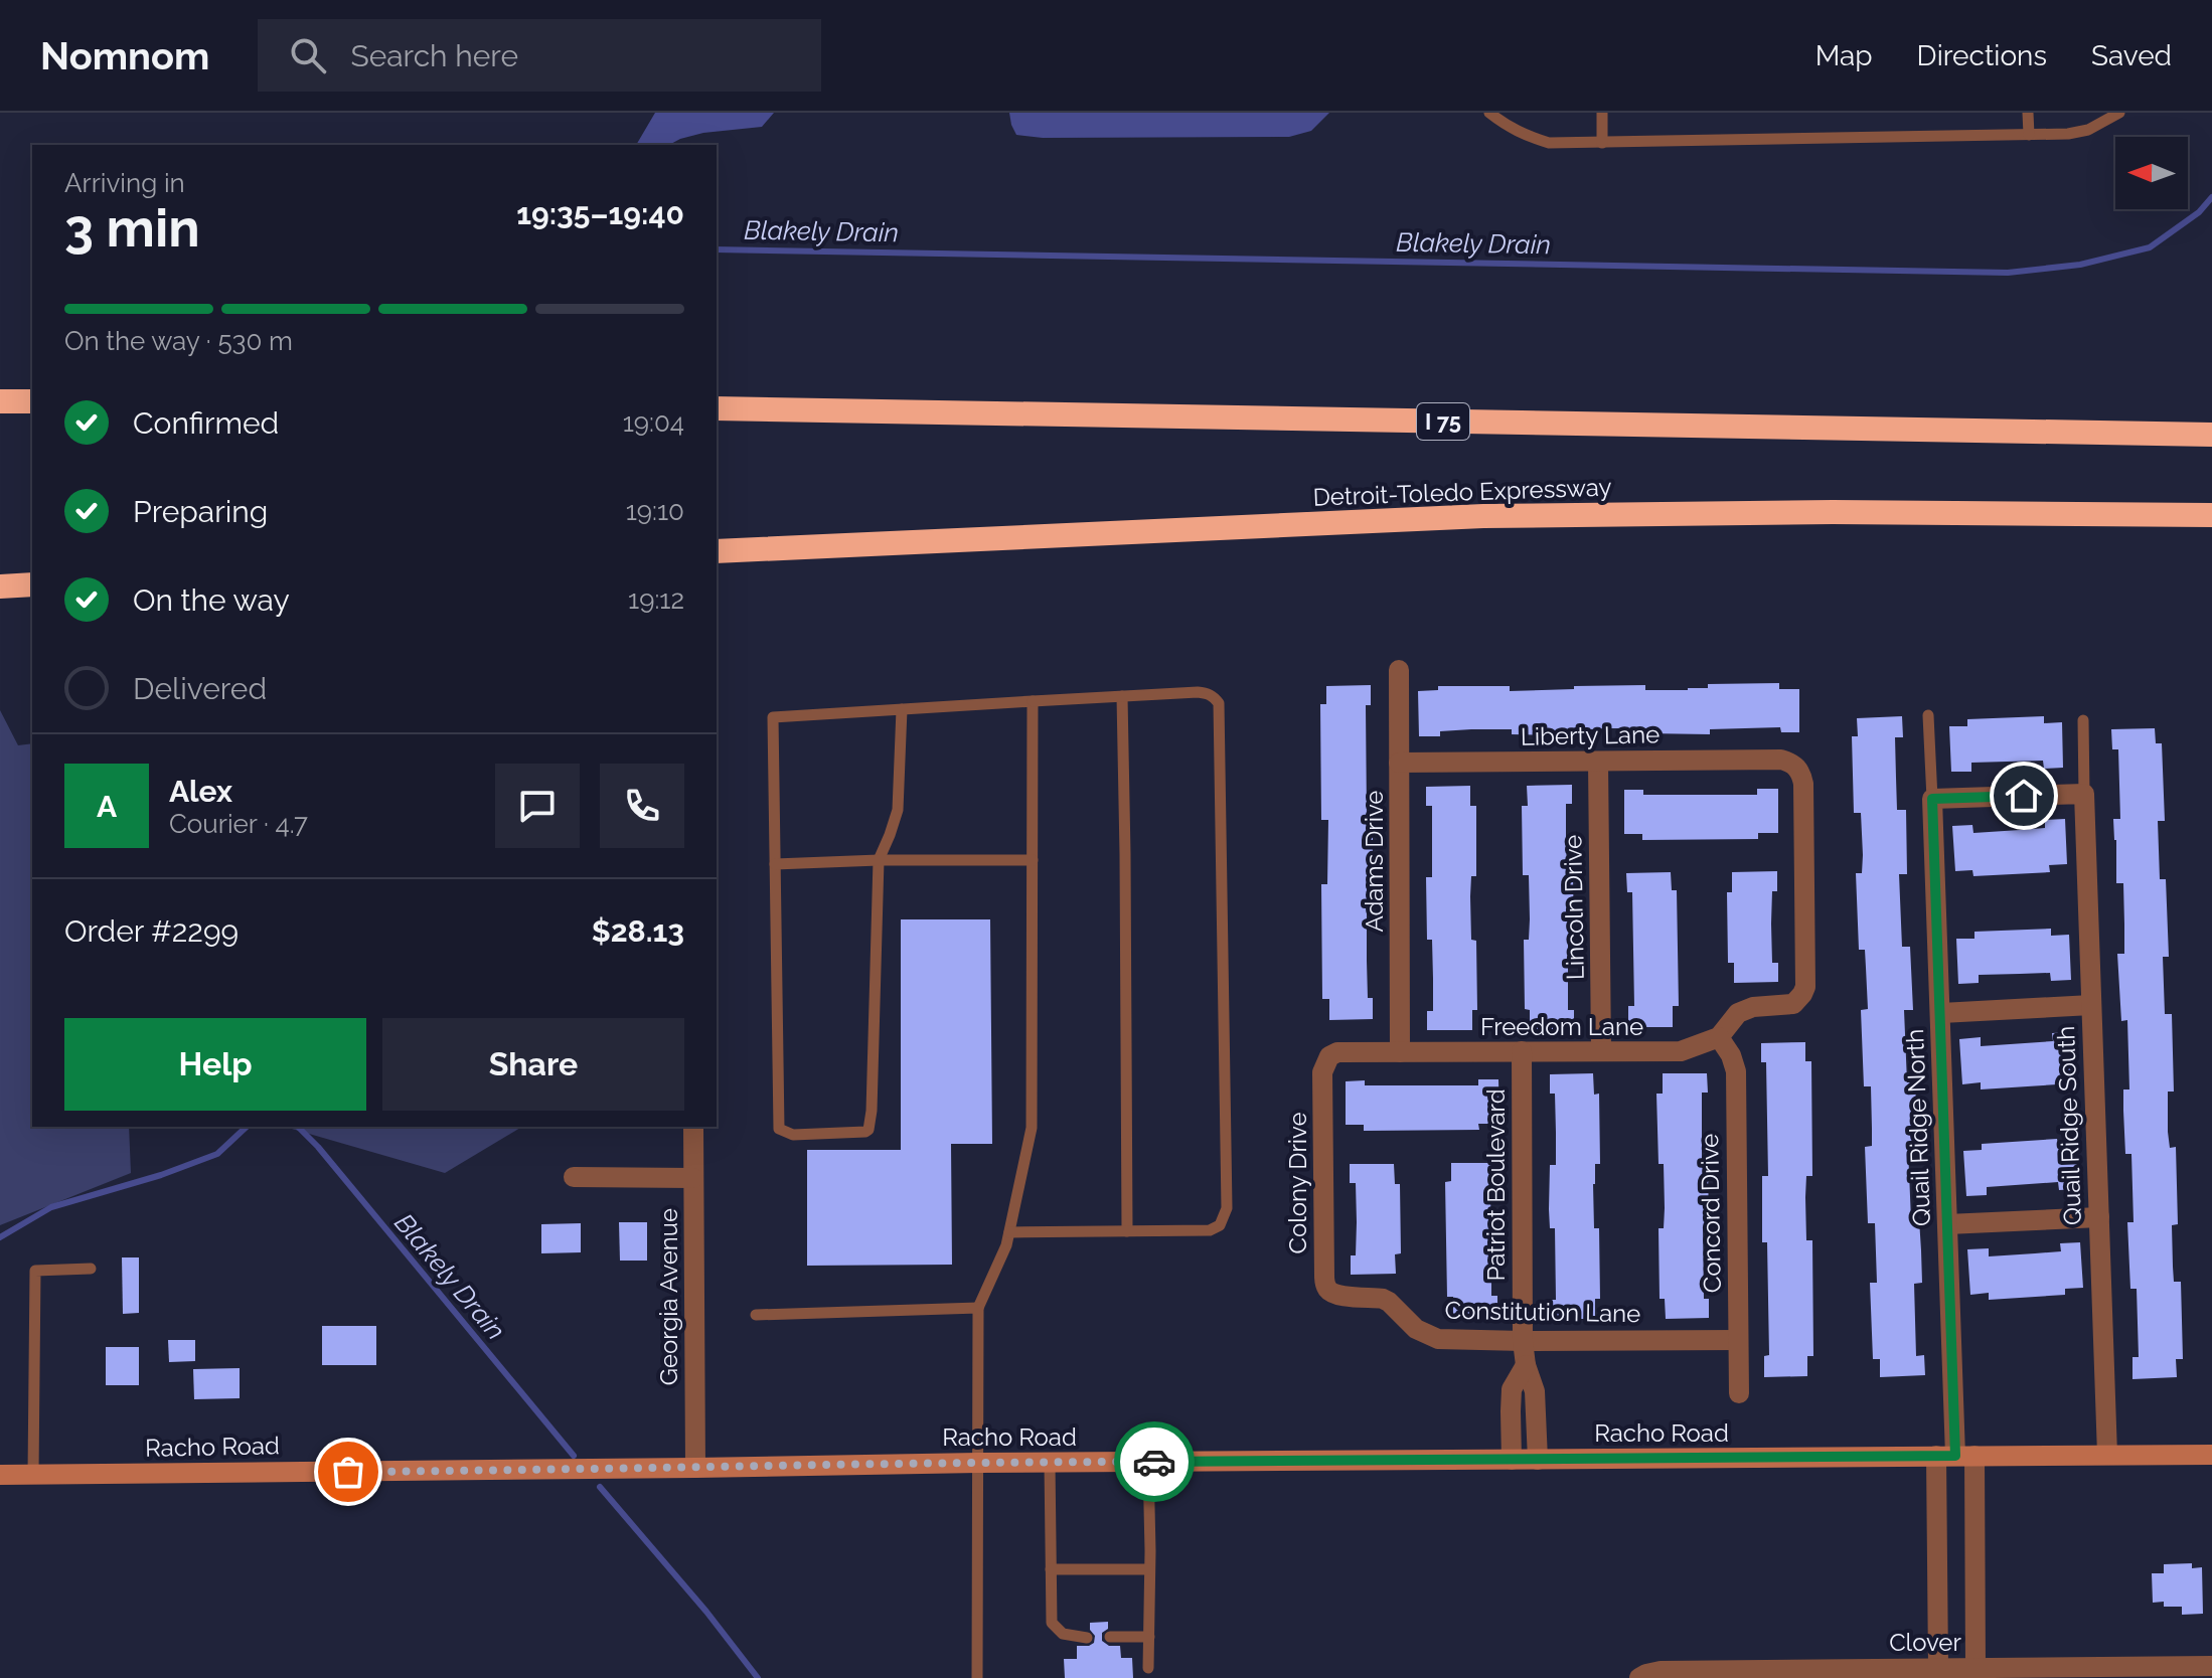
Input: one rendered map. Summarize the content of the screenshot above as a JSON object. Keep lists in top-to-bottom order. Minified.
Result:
{"streets":{"highway":["I 75","Detroit-Toledo Expressway"],"street":["Liberty Lane","Adams Drive","Lincoln Drive","Freedom Lane","Quail Ridge South","Quail Ridge North","Colony Drive","Patriot Boulevard","Concord Drive","Georgia Avenue","Constitution Lane","Racho Road","Clover"]},"crossings":[["Liberty Lane","Adams Drive"],["Liberty Lane","Lincoln Drive"],["Liberty Lane","Freedom Lane"],["Adams Drive","Freedom Lane"],["Lincoln Drive","Freedom Lane"],["Freedom Lane","Colony Drive"],["Freedom Lane","Patriot Boulevard"],["Freedom Lane","Concord Drive"],["Quail Ridge South","Racho Road"],["Quail Ridge North","Racho Road"],["Colony Drive","Constitution Lane"],["Patriot Boulevard","Constitution Lane"],["Patriot Boulevard","Racho Road"],["Concord Drive","Constitution Lane"],["Georgia Avenue","Racho Road"]],"water":["Blakely Drain"],"north":"left","page":{"header":"Nomnom","search":"Search here","nav":["Map","Directions","Saved"],"heading":["3 min","Arriving in","19:35–19:40"],"panel":["Alex","Courier · 4.7","Order #2299","$28.13"],"bar":"On the way · 530 m","list":[["Confirmed","19:04"],["Preparing","19:10"],["On the way","19:12"],"Delivered"],"round":"A","buttons":["Help","Share"]}}
